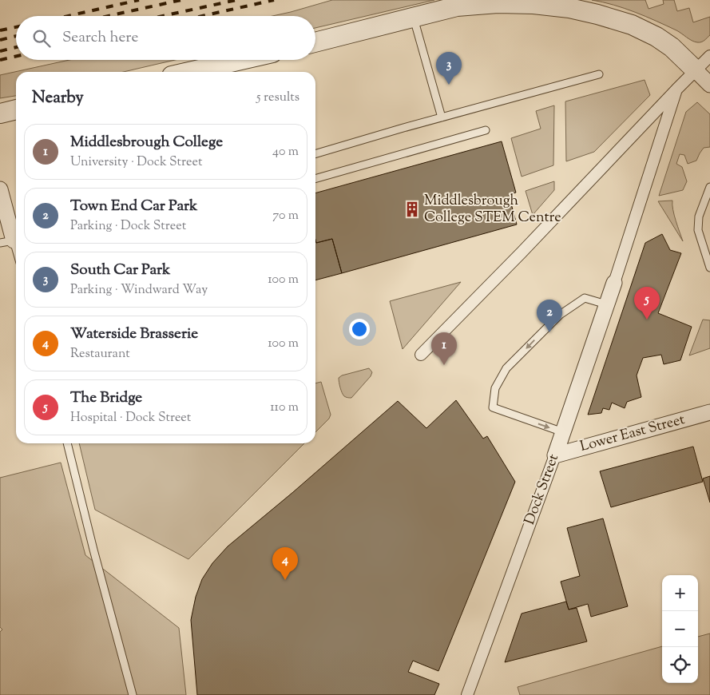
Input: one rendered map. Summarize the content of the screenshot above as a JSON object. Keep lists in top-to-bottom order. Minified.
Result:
{"streets":{"street":["Lower East Street","Dock Street"]},"crossings":[["Lower East Street","Dock Street"]],"places":{"building":["Middlesbrough College STEM Centre"]},"page":{"search":"Search here","pins":["3","5","2","1","4"],"heading":["Nearby","5 results"],"list":[{"mark":"1","name":"Middlesbrough College","note":"University · Dock Street","value":"40 m"},{"mark":"2","name":"Town End Car Park","note":"Parking · Dock Street","value":"70 m"},{"mark":"3","name":"South Car Park","note":"Parking · Windward Way","value":"100 m"},{"mark":"4","name":"Waterside Brasserie","note":"Restaurant","value":"100 m"},{"mark":"5","name":"The Bridge","note":"Hospital · Dock Street","value":"110 m"}],"map_buttons":["+","−"]}}
